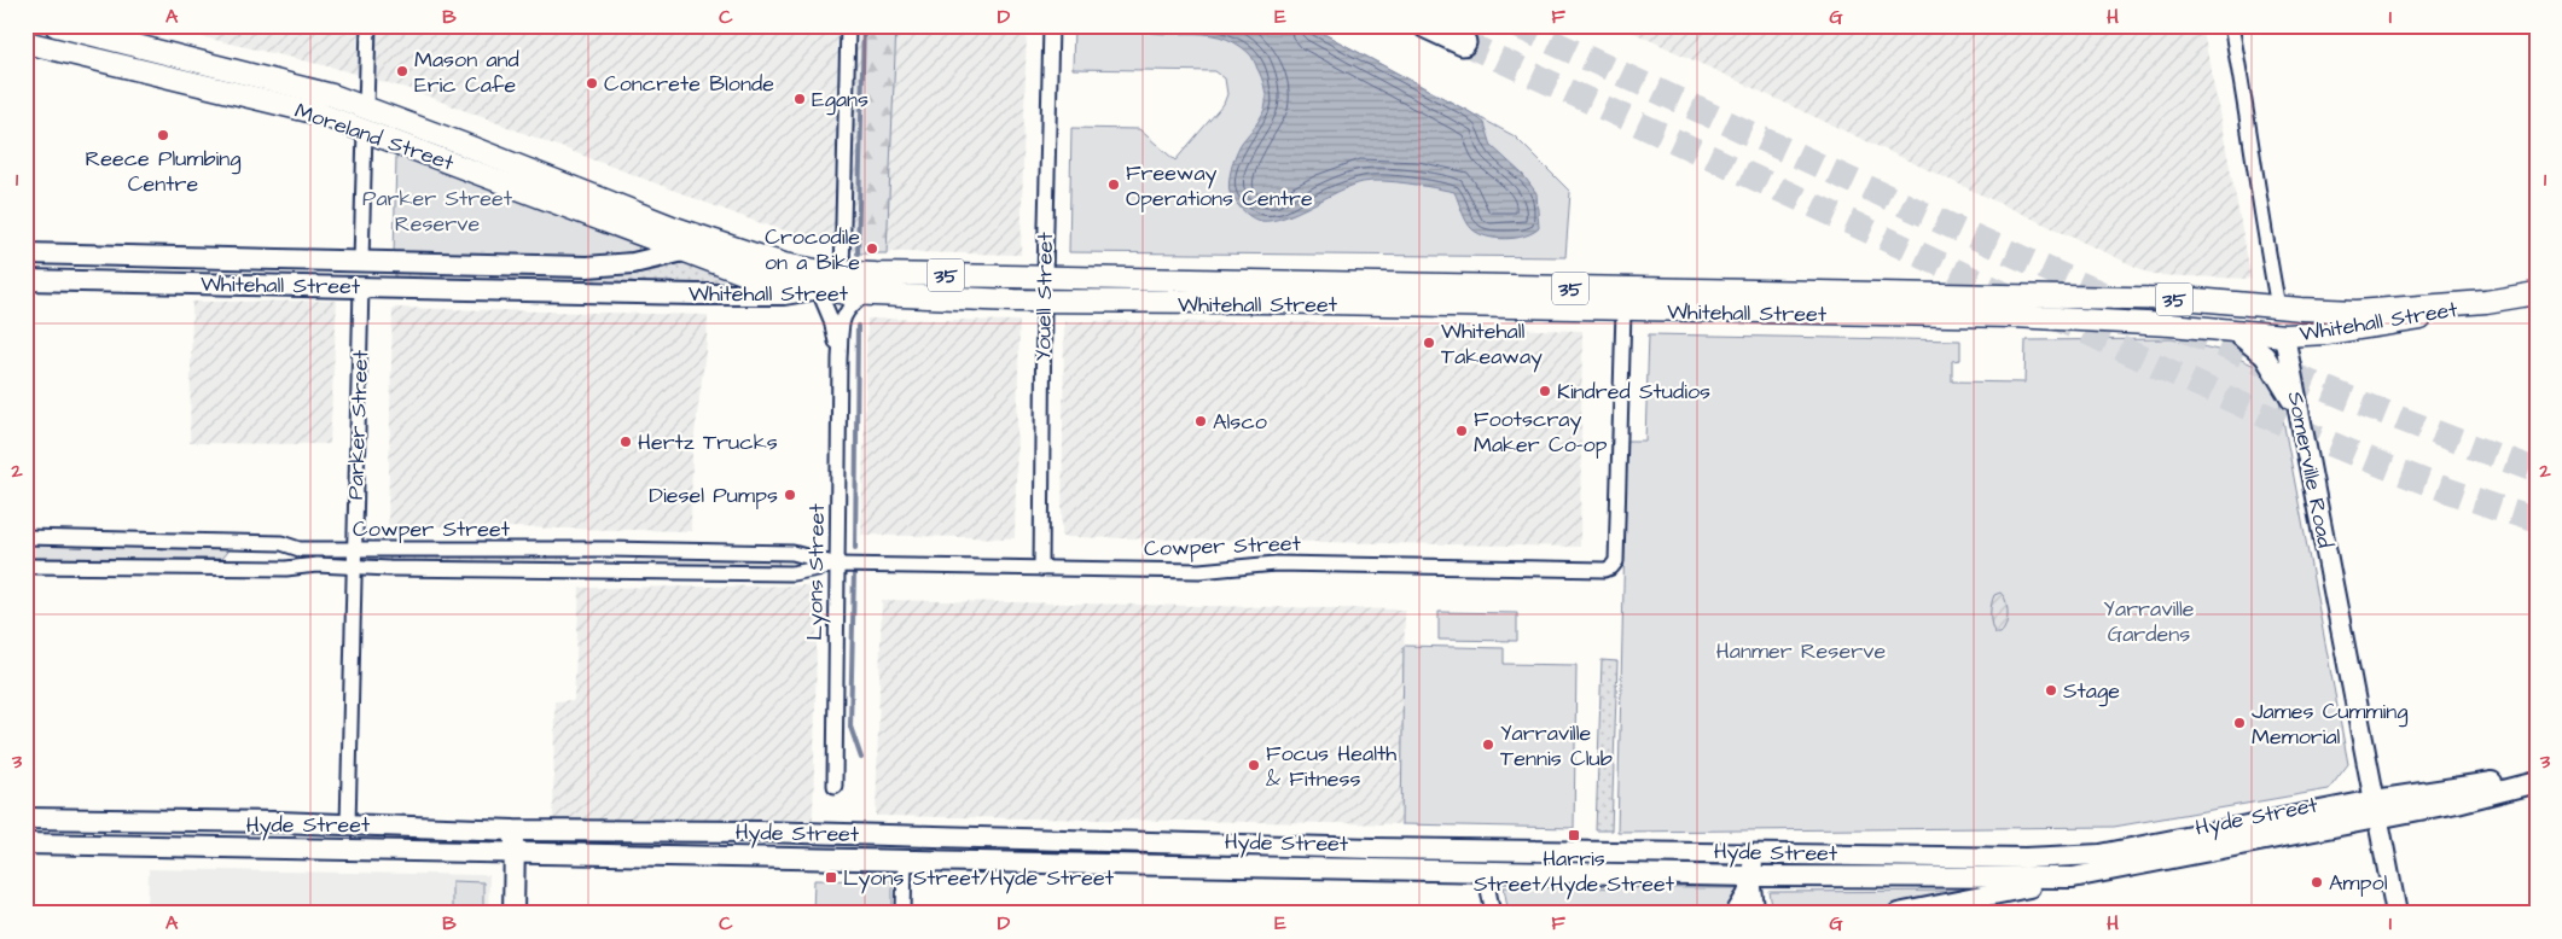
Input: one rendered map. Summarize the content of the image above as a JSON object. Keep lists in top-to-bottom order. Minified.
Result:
{"streets":{"main road":["Moreland Street","35","Whitehall Street","Youell Street","Parker Street","Somerville Road"],"street":["Cowper Street","Lyons Street","Hyde Street"]},"crossings":[["Moreland Street","35"],["Moreland Street","Whitehall Street"],["Moreland Street","Parker Street"],["Moreland Street","Lyons Street"],["35","Whitehall Street"],["Whitehall Street","Youell Street"],["Whitehall Street","Parker Street"],["Whitehall Street","Somerville Road"],["Whitehall Street","Cowper Street"],["Whitehall Street","Lyons Street"],["Youell Street","Cowper Street"],["Parker Street","Cowper Street"],["Parker Street","Hyde Street"],["Somerville Road","Hyde Street"],["Cowper Street","Lyons Street"]],"parks":["Parker Street Reserve","Yarraville Gardens","Hanmer Reserve"],"places":{"other":["Mason and Eric Cafe","Concrete Blonde","Egans","Reece Plumbing Centre","Freeway Operations Centre","Crocodile on a Bike","Whitehall Takeaway","Kindred Studios","Alsco","Footscray Maker Co-op","Hertz Trucks","Diesel Pumps","Stage","James Cumming Memorial","Yarraville Tennis Club","Focus Health & Fitness","Ampol"],"transit":["Harris Street/Hyde Street","Lyons Street/Hyde Street"]},"grid":{"columns":["A","B","C","D","E","F","G","H","I"],"rows":["1","2","3"]}}
